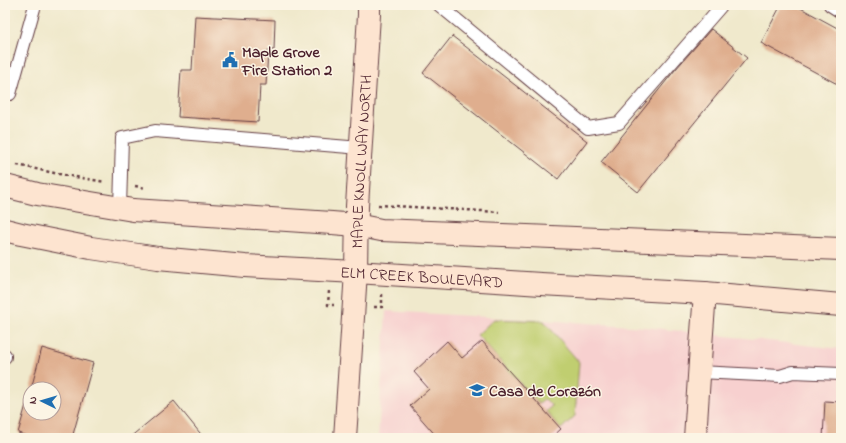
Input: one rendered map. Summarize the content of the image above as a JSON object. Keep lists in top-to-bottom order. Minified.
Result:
{"streets":{"main road":["MAPLE KNOLL WAY NORTH","ELM CREEK BOULEVARD"]},"crossings":[["MAPLE KNOLL WAY NORTH","ELM CREEK BOULEVARD"]],"places":{"public building":["Maple Grove Fire Station 2"],"school or university":["Casa de Corazón"]},"north":"left"}
